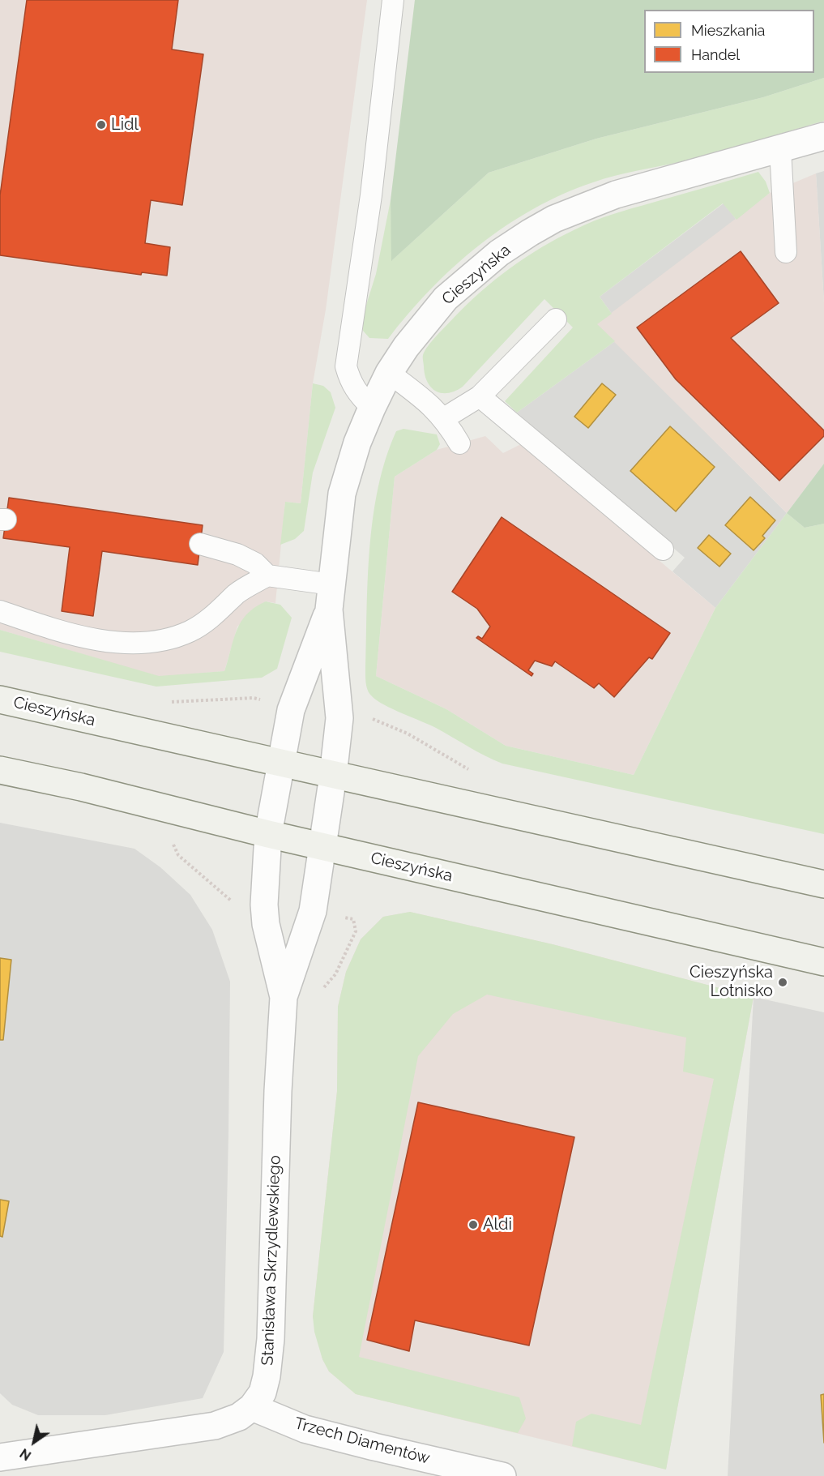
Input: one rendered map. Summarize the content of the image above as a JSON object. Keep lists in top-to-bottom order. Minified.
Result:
{"streets":{"main road":["Cieszyńska"],"street":["Stanisława Skrzydlewskiego","Trzech Diamentów"]},"crossings":[["Cieszyńska","Stanisława Skrzydlewskiego"],["Stanisława Skrzydlewskiego","Trzech Diamentów"]],"places":["Lidl","Cieszyńska Lotnisko","Aldi"],"legend":["Mieszkania","Handel"],"north":"bottom left"}
